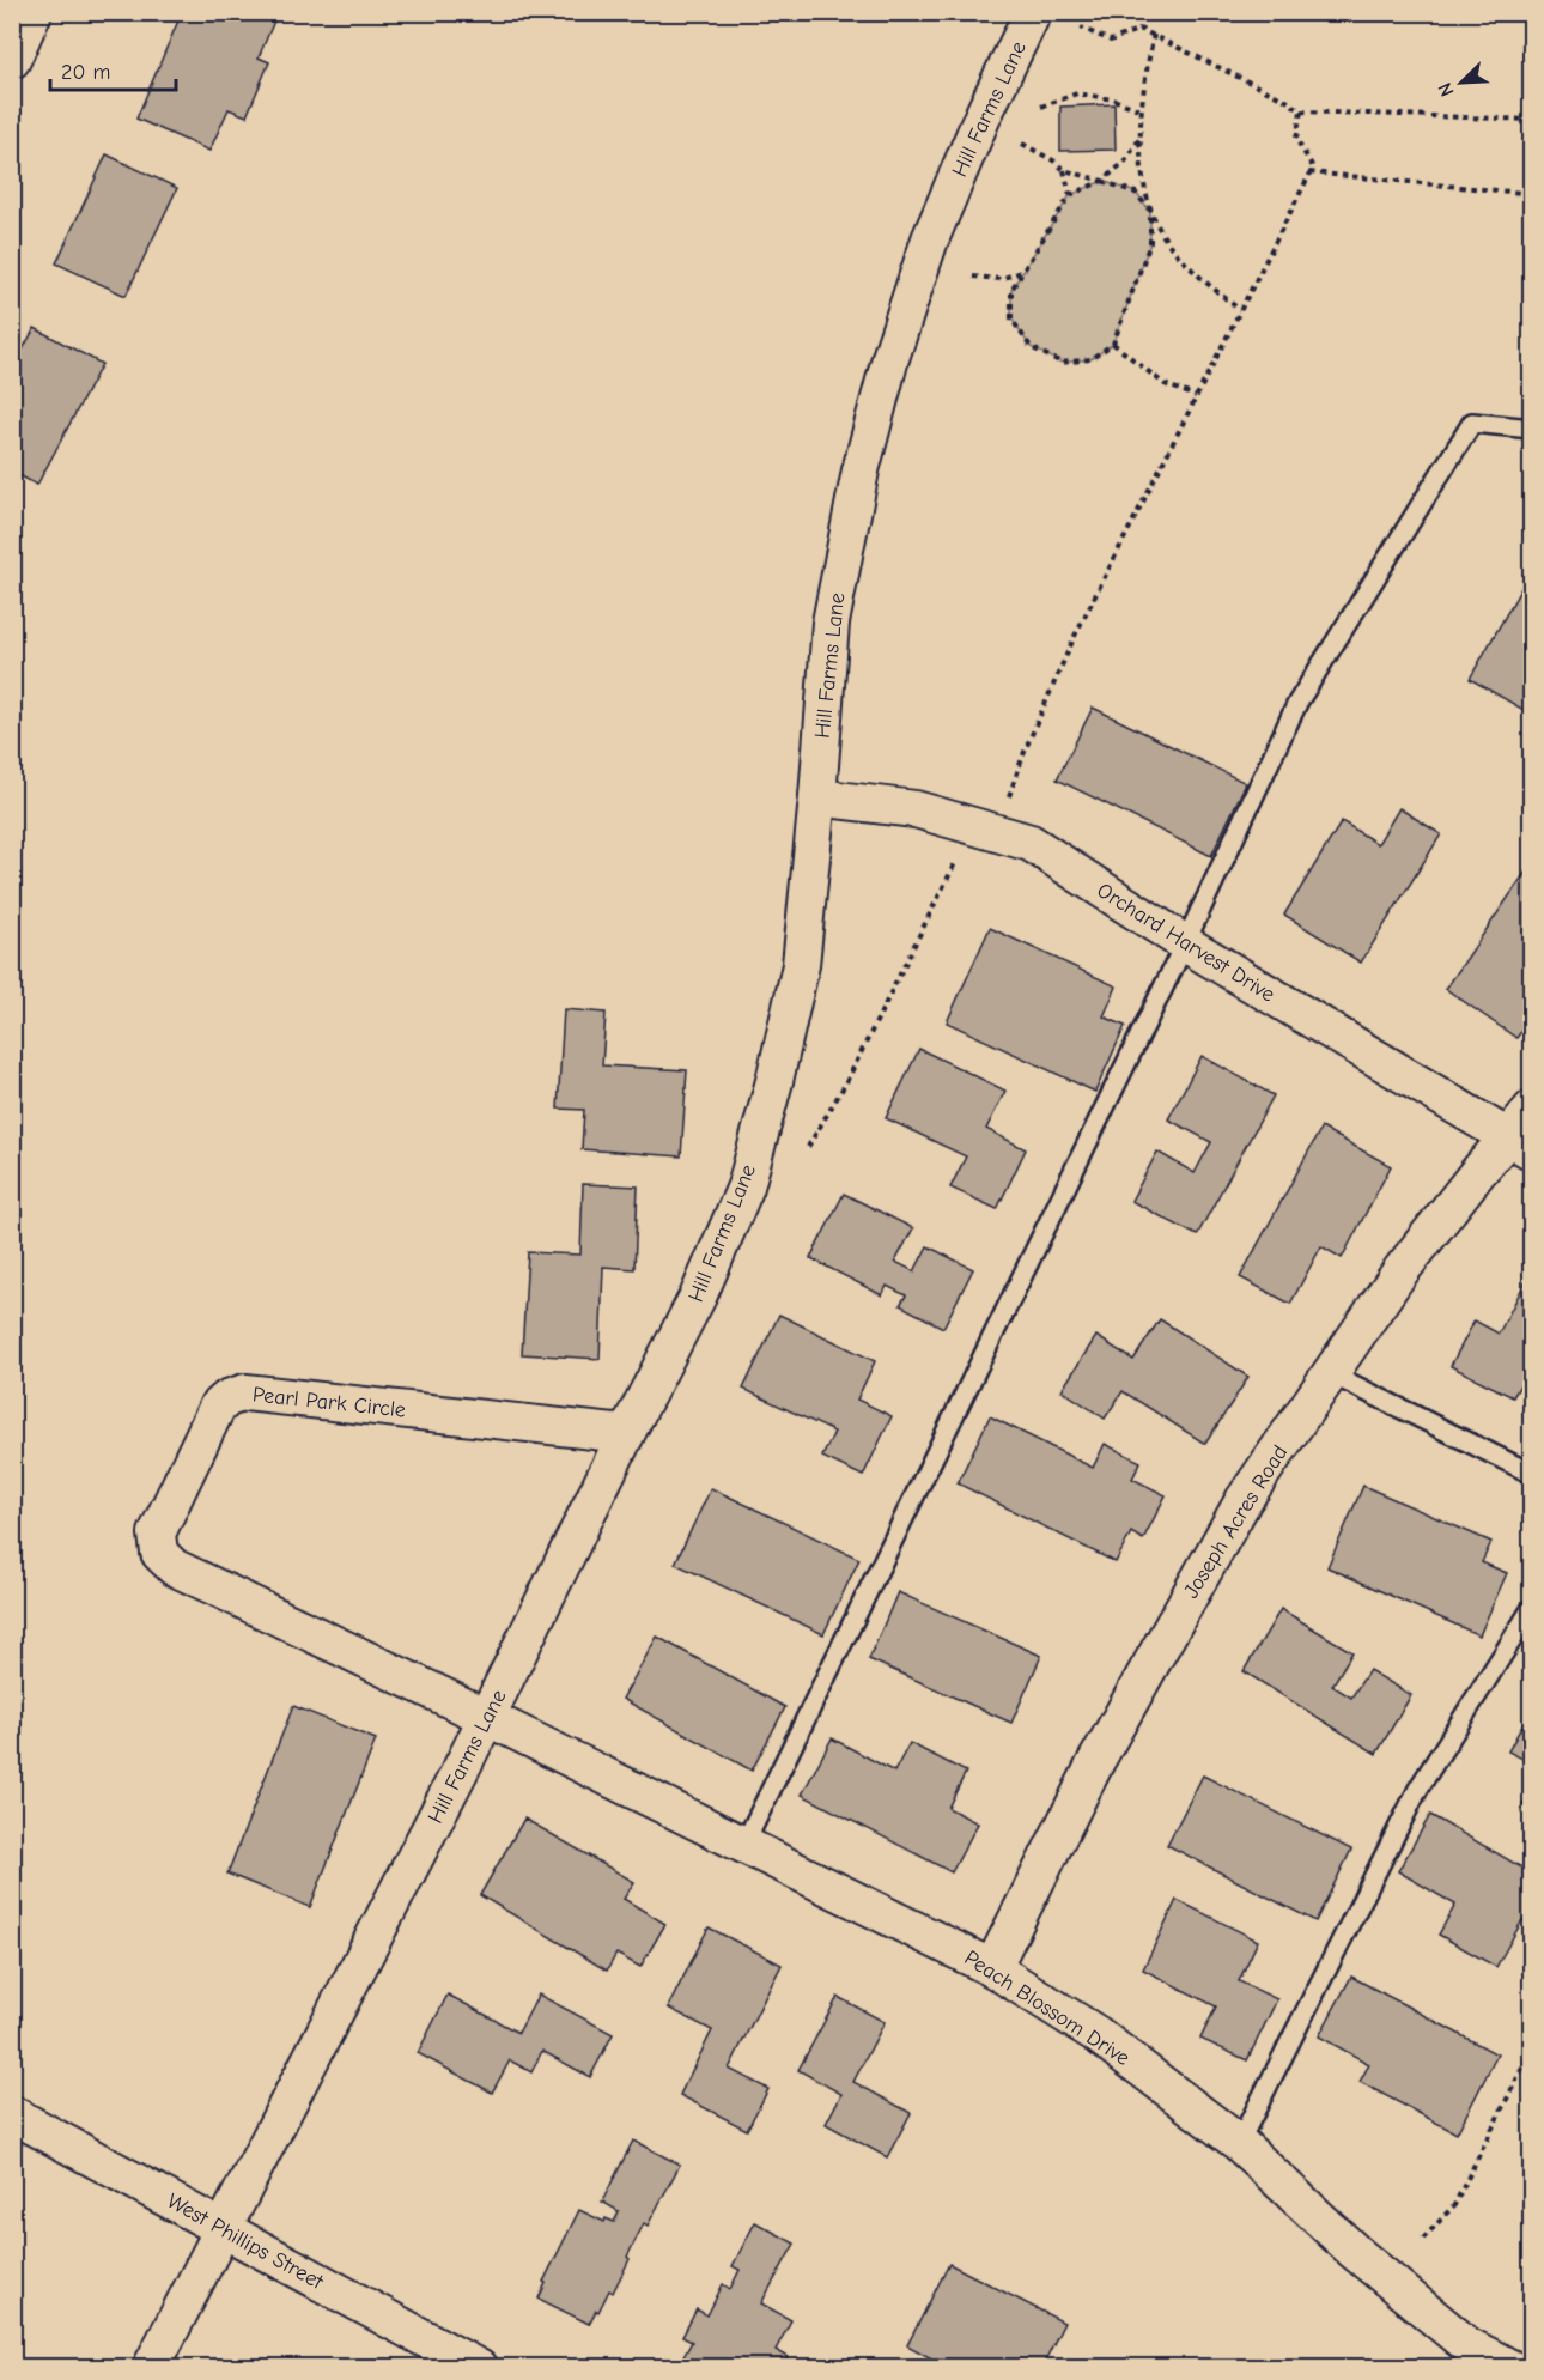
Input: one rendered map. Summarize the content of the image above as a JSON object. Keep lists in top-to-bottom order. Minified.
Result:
{"streets":{"street":["Hill Farms Lane","Orchard Harvest Drive","Pearl Park Circle","Joseph Acres Road","Peach Blossom Drive","West Phillips Street"]},"crossings":[["Hill Farms Lane","Orchard Harvest Drive"],["Hill Farms Lane","Pearl Park Circle"],["Hill Farms Lane","Peach Blossom Drive"],["Hill Farms Lane","West Phillips Street"],["Orchard Harvest Drive","Joseph Acres Road"],["Pearl Park Circle","Peach Blossom Drive"],["Joseph Acres Road","Peach Blossom Drive"]],"scale_bar":"20 m","north":"bottom left"}
